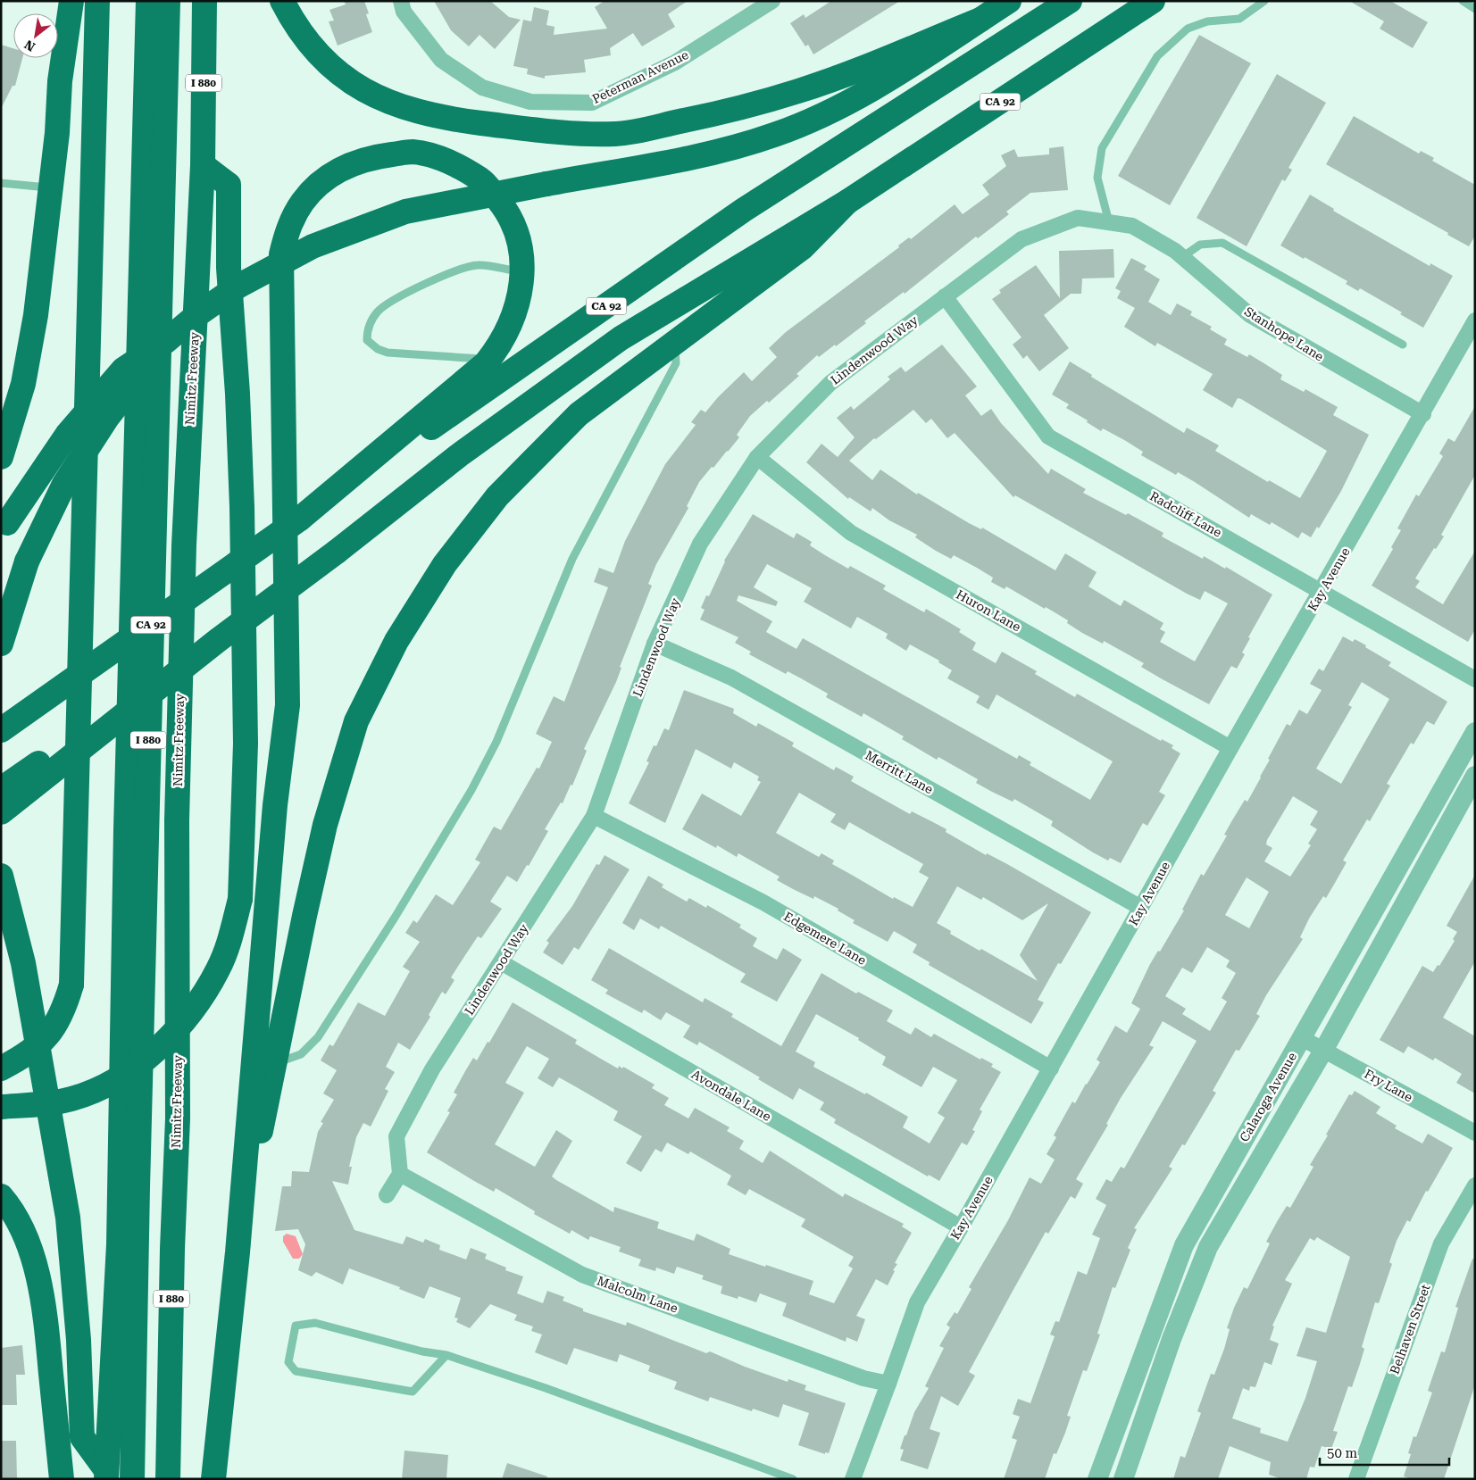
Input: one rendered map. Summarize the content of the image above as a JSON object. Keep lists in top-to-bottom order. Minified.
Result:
{"streets":{"highway":["I 880","CA 92","Nimitz Freeway"],"street":["Peterman Avenue","Stanhope Lane","Lindenwood Way","Radcliff Lane","Kay Avenue","Huron Lane","Merritt Lane","Edgemere Lane","Fry Lane","Avondale Lane","Calaroga Avenue","Malcolm Lane","Belhaven Street"]},"crossings":[["Stanhope Lane","Lindenwood Way"],["Stanhope Lane","Kay Avenue"],["Lindenwood Way","Radcliff Lane"],["Lindenwood Way","Huron Lane"],["Lindenwood Way","Merritt Lane"],["Lindenwood Way","Edgemere Lane"],["Lindenwood Way","Avondale Lane"],["Lindenwood Way","Malcolm Lane"],["Radcliff Lane","Kay Avenue"],["Kay Avenue","Huron Lane"],["Kay Avenue","Merritt Lane"],["Kay Avenue","Edgemere Lane"],["Kay Avenue","Avondale Lane"],["Kay Avenue","Malcolm Lane"],["Fry Lane","Calaroga Avenue"]],"scale_bar":"50 m","north":"bottom left"}
